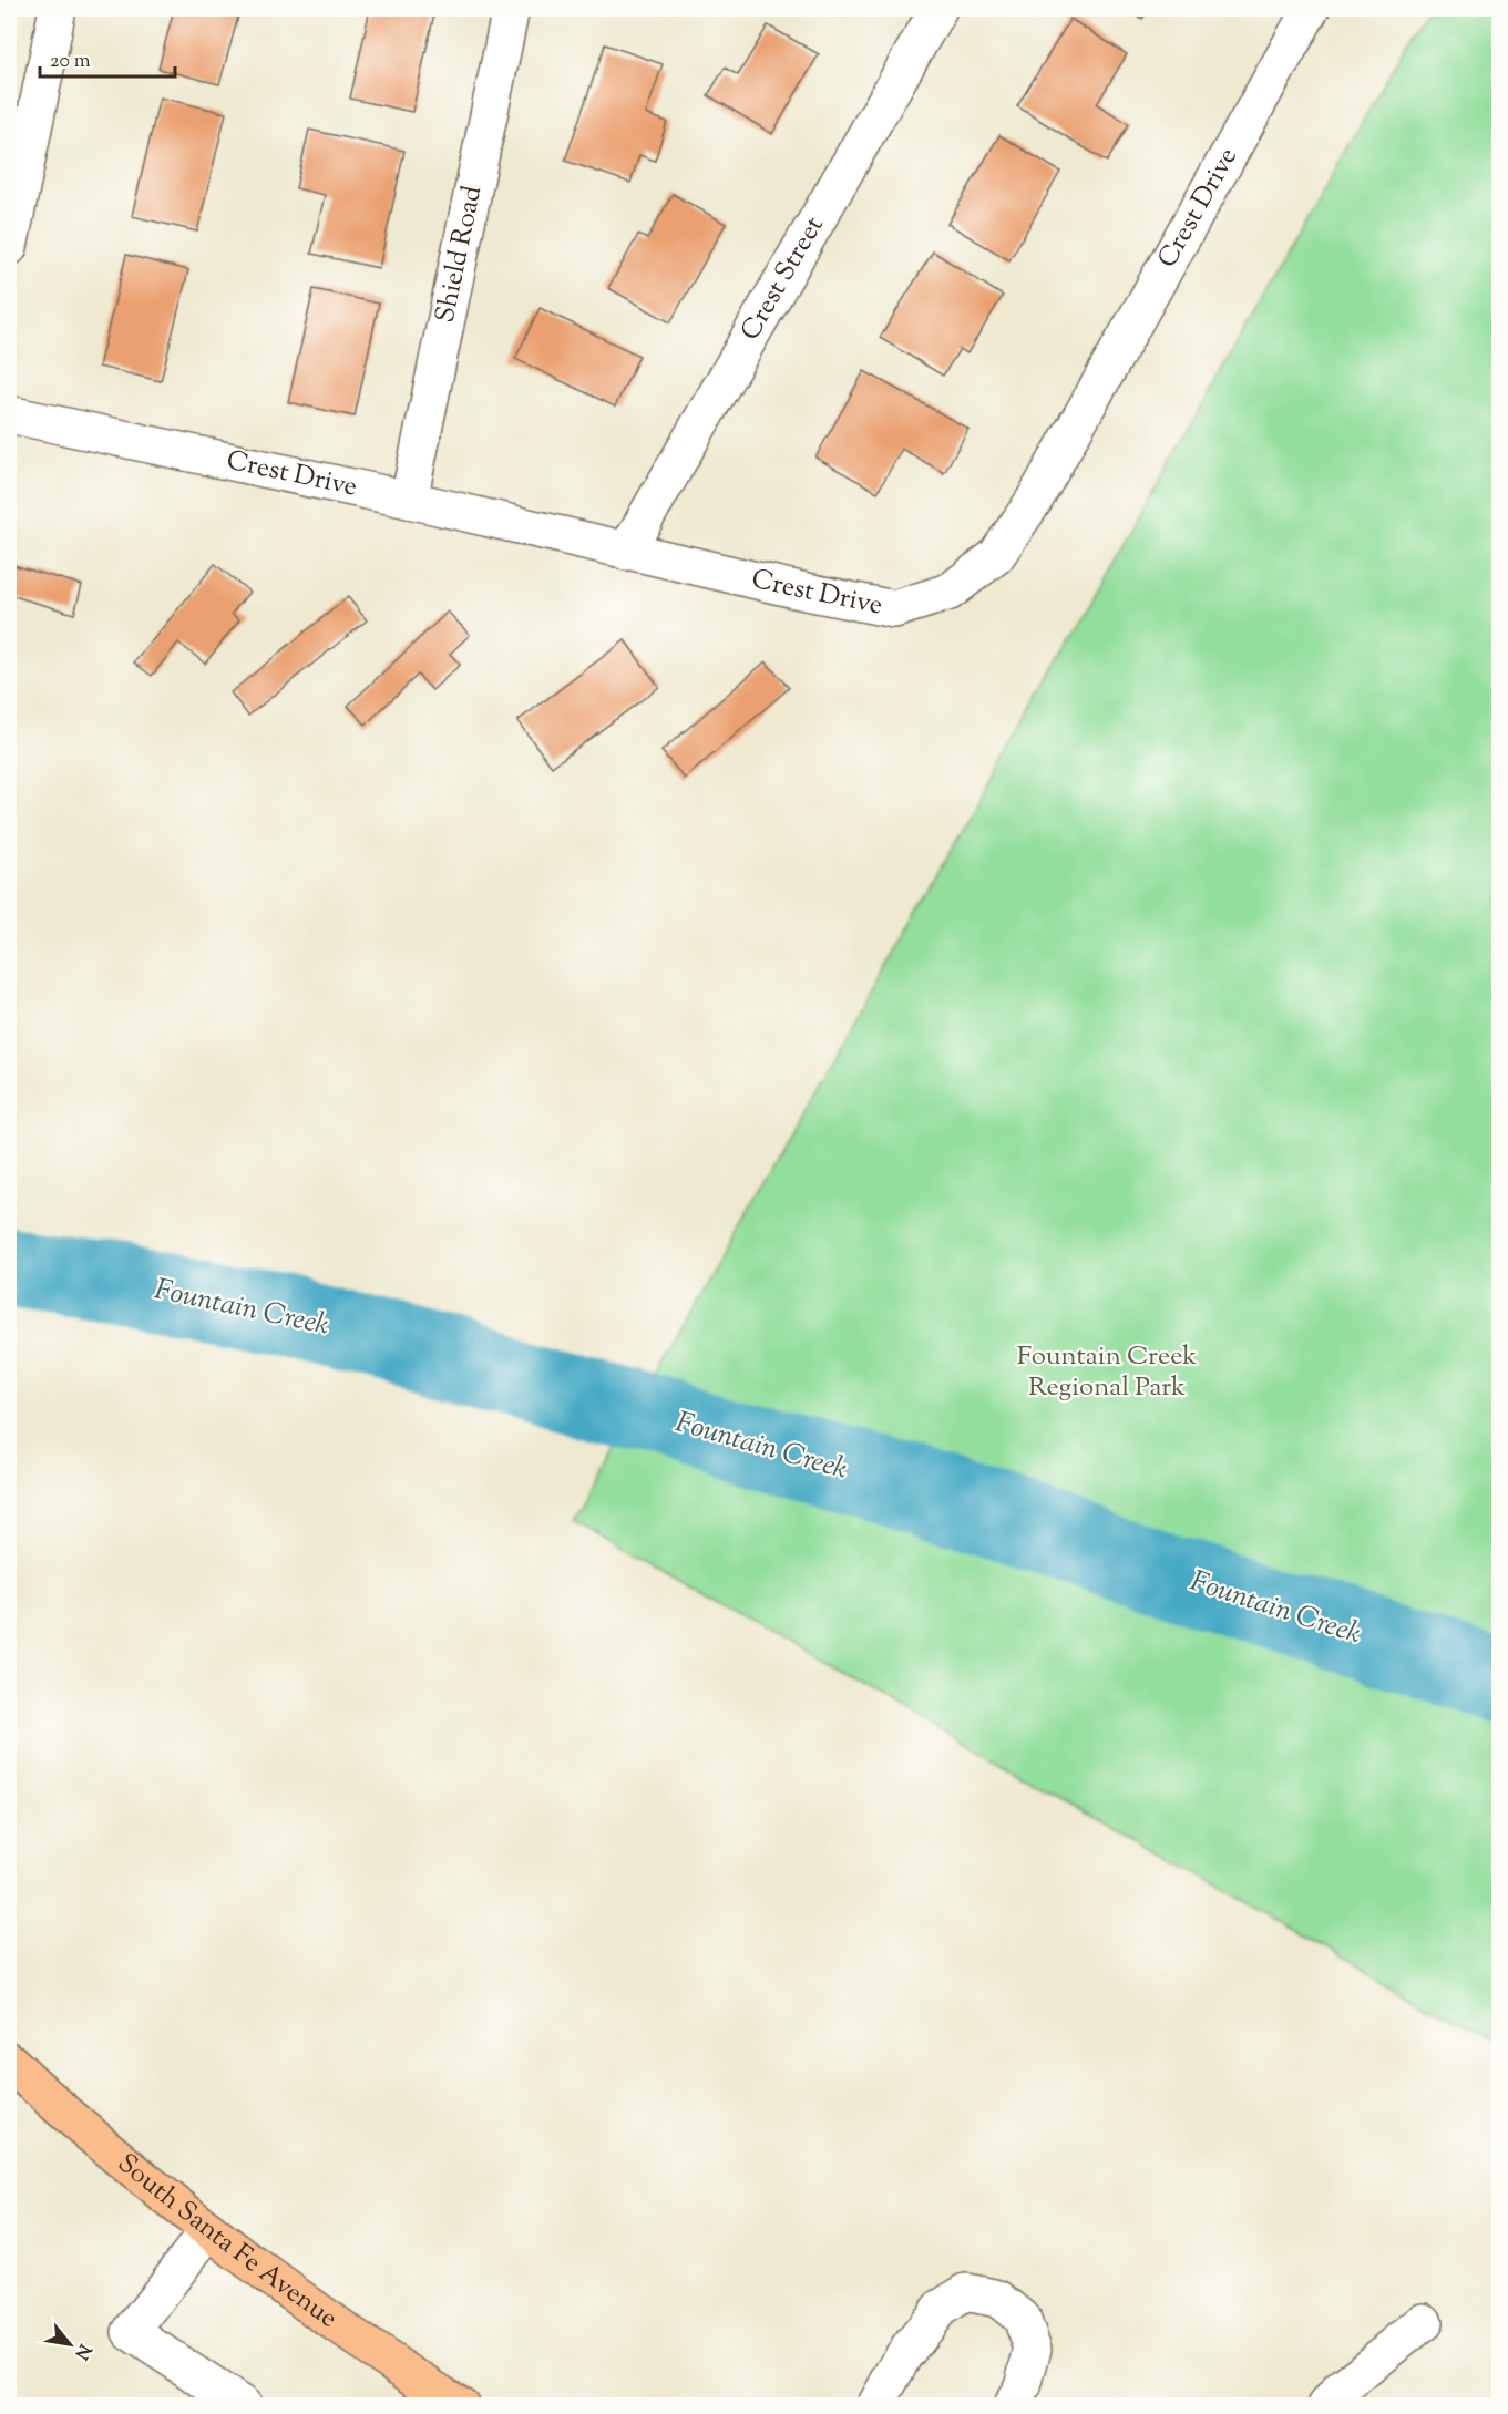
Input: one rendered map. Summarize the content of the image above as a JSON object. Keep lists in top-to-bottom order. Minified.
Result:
{"streets":{"main road":["South Santa Fe Avenue"],"street":["Crest Drive","Shield Road","Crest Street"]},"crossings":[["Crest Drive","Shield Road"],["Crest Drive","Crest Street"]],"water":["Fountain Creek"],"parks":["Fountain Creek Regional Park"],"scale_bar":"20 m","north":"bottom right"}
